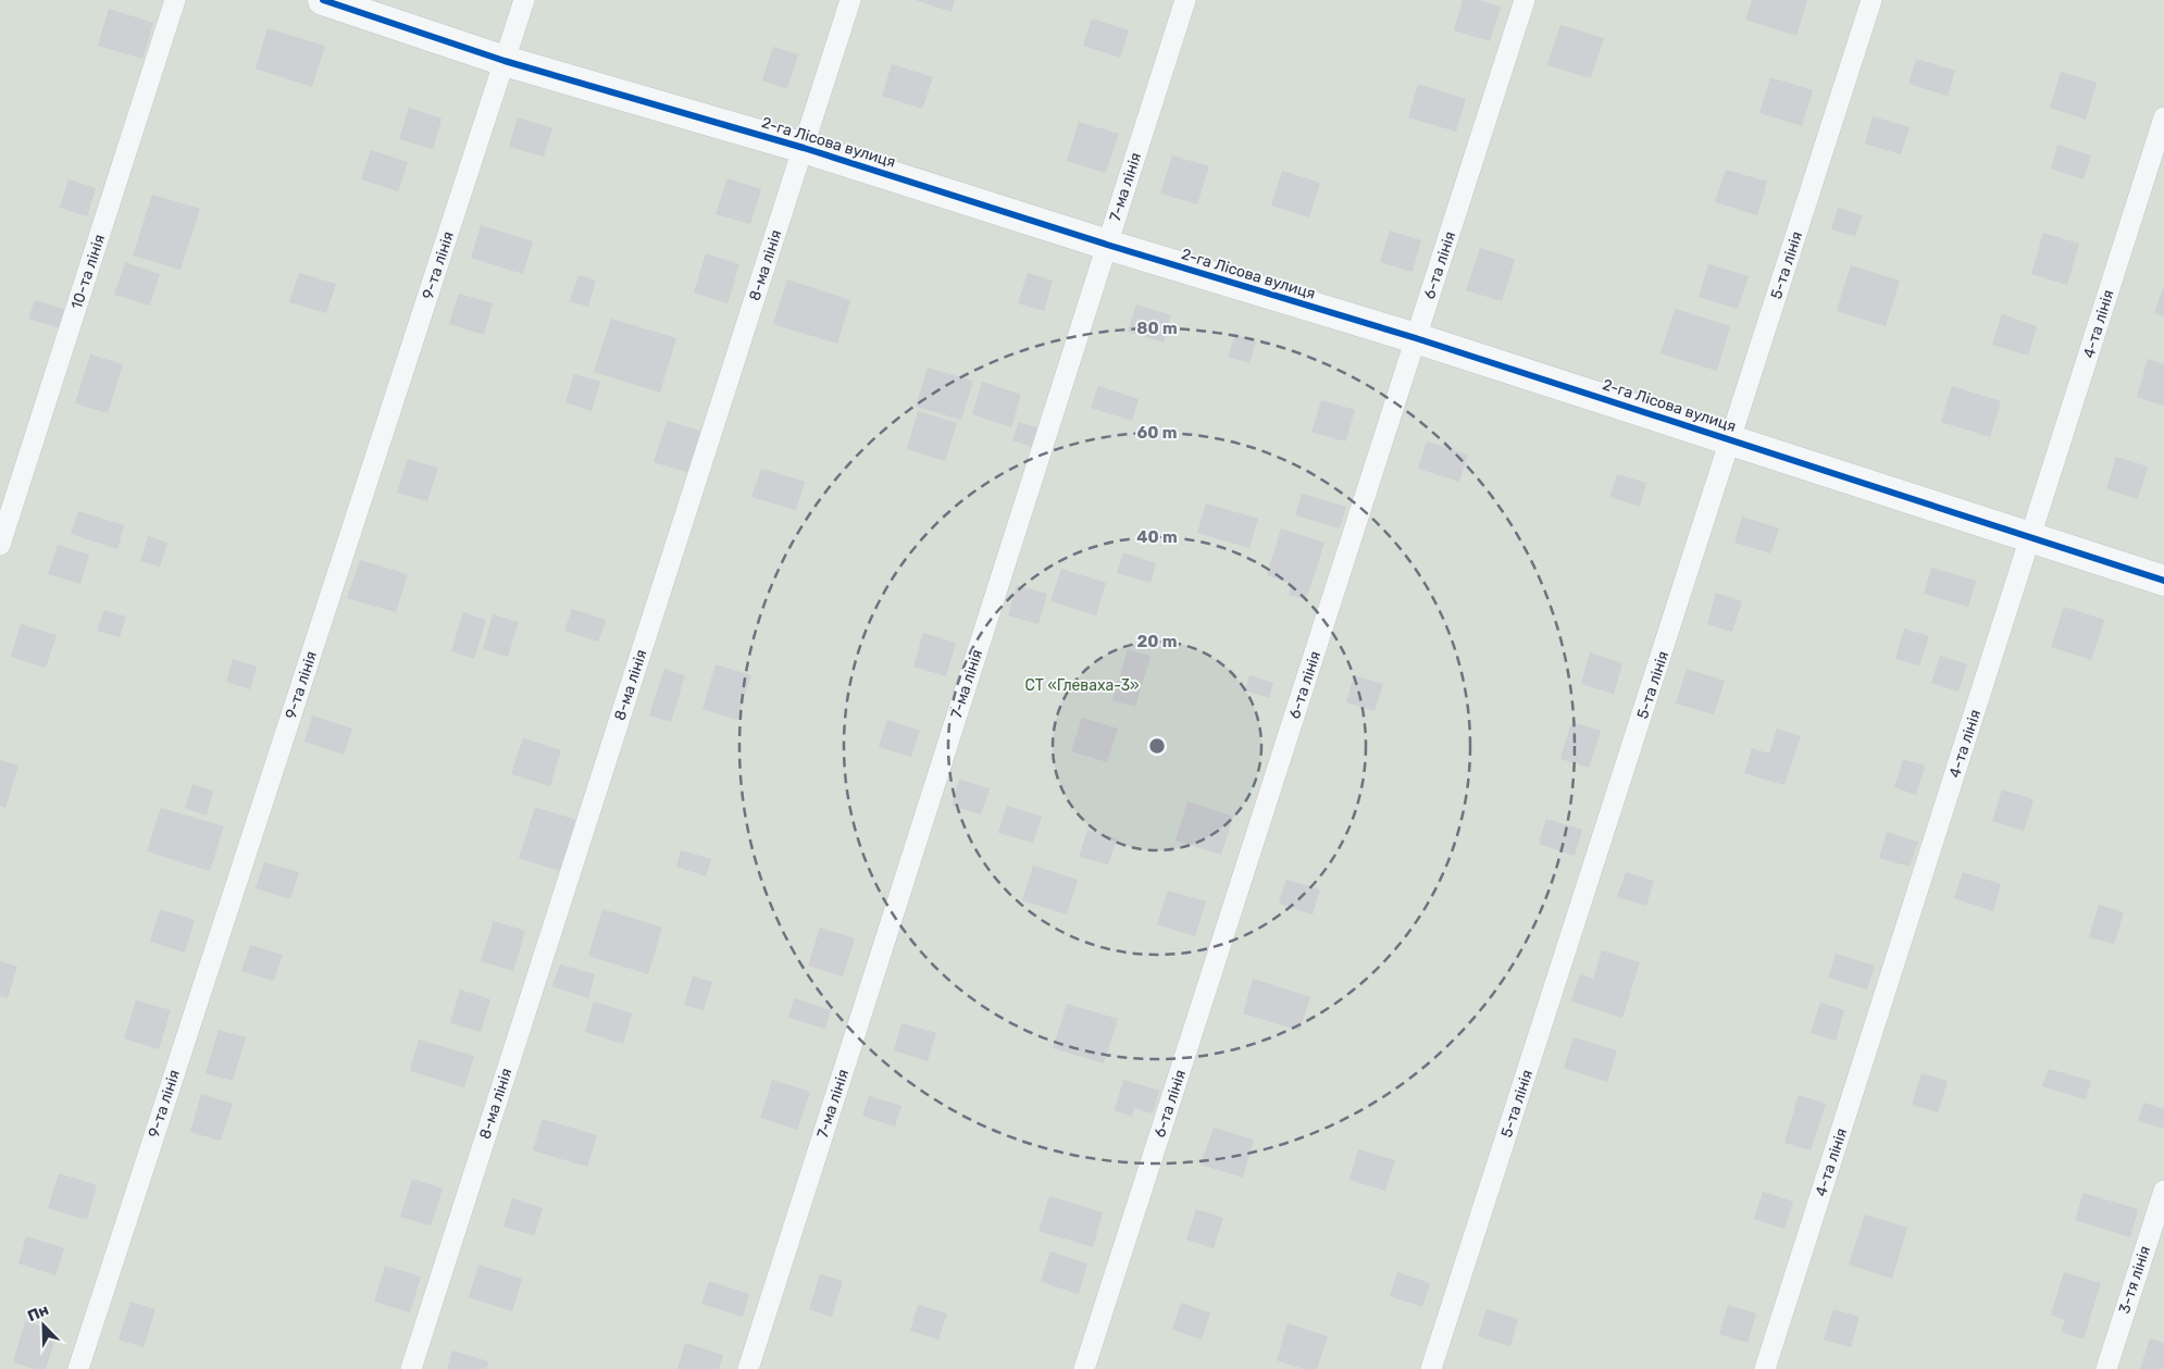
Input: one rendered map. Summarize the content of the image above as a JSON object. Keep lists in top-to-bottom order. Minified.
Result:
{"streets":{"street":["2-га Лісова вулиця"],"lane":["7-ма лінія","9-та лінія","8-ма лінія","6-та лінія","5-та лінія","10-та лінія","4-та лінія","3-тя лінія"]},"crossings":[["2-га Лісова вулиця","7-ма лінія"],["2-га Лісова вулиця","9-та лінія"],["2-га Лісова вулиця","8-ма лінія"],["2-га Лісова вулиця","6-та лінія"],["2-га Лісова вулиця","5-та лінія"],["2-га Лісова вулиця","4-та лінія"]],"parks":["СТ «Глеваха-3»"],"north":"top left","rings":["80 m","60 m","40 m","20 m"]}
